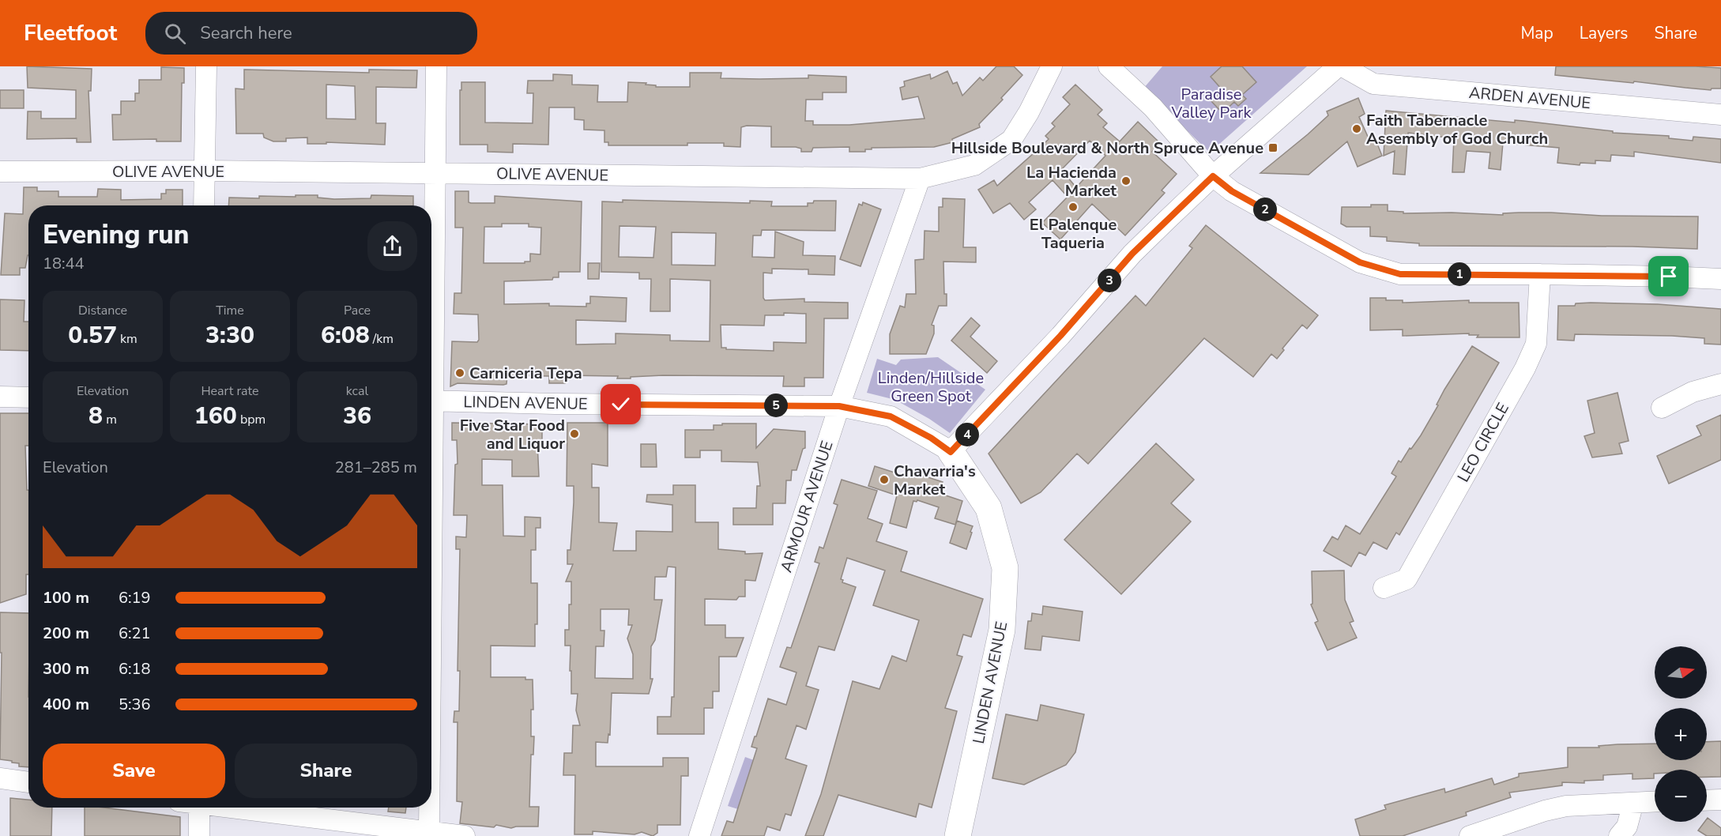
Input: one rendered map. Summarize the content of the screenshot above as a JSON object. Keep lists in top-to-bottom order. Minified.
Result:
{"streets":{"main road":["LINDEN AVENUE"],"street":["ARDEN AVENUE","OLIVE AVENUE","LEO CIRCLE","ARMOUR AVENUE"]},"crossings":[["OLIVE AVENUE","ARMOUR AVENUE"],["LINDEN AVENUE","ARMOUR AVENUE"]],"parks":["Paradise Valley Park","Linden/Hillside Green Spot"],"places":{"other":["Faith Tabernacle Assembly of God Church","La Hacienda Market","El Palenque Taqueria","Carniceria Tepa","Five Star Food and Liquor","Chavarria's Market"],"transit":["Hillside Boulevard & North Spruce Avenue"]},"north":"right","page":{"header":"Fleetfoot","search":"Search here","nav":["Map","Layers","Share"],"pins":["2","1","3","5","4"],"heading":["Evening run","18:44"],"stats":[["Distance","0.57 km"],["Time","3:30"],["Pace","6:08 /km"],["Elevation","8 m"],["Heart rate","160 bpm"],["kcal","36"]],"chart":["Elevation","281–285 m"],"list":[{"name":"100 m","note":"6:19"},{"name":"200 m","note":"6:21"},{"name":"300 m","note":"6:18"},{"name":"400 m","note":"5:36"}],"map_buttons":["+","−"],"buttons":["Save","Share"]}}
